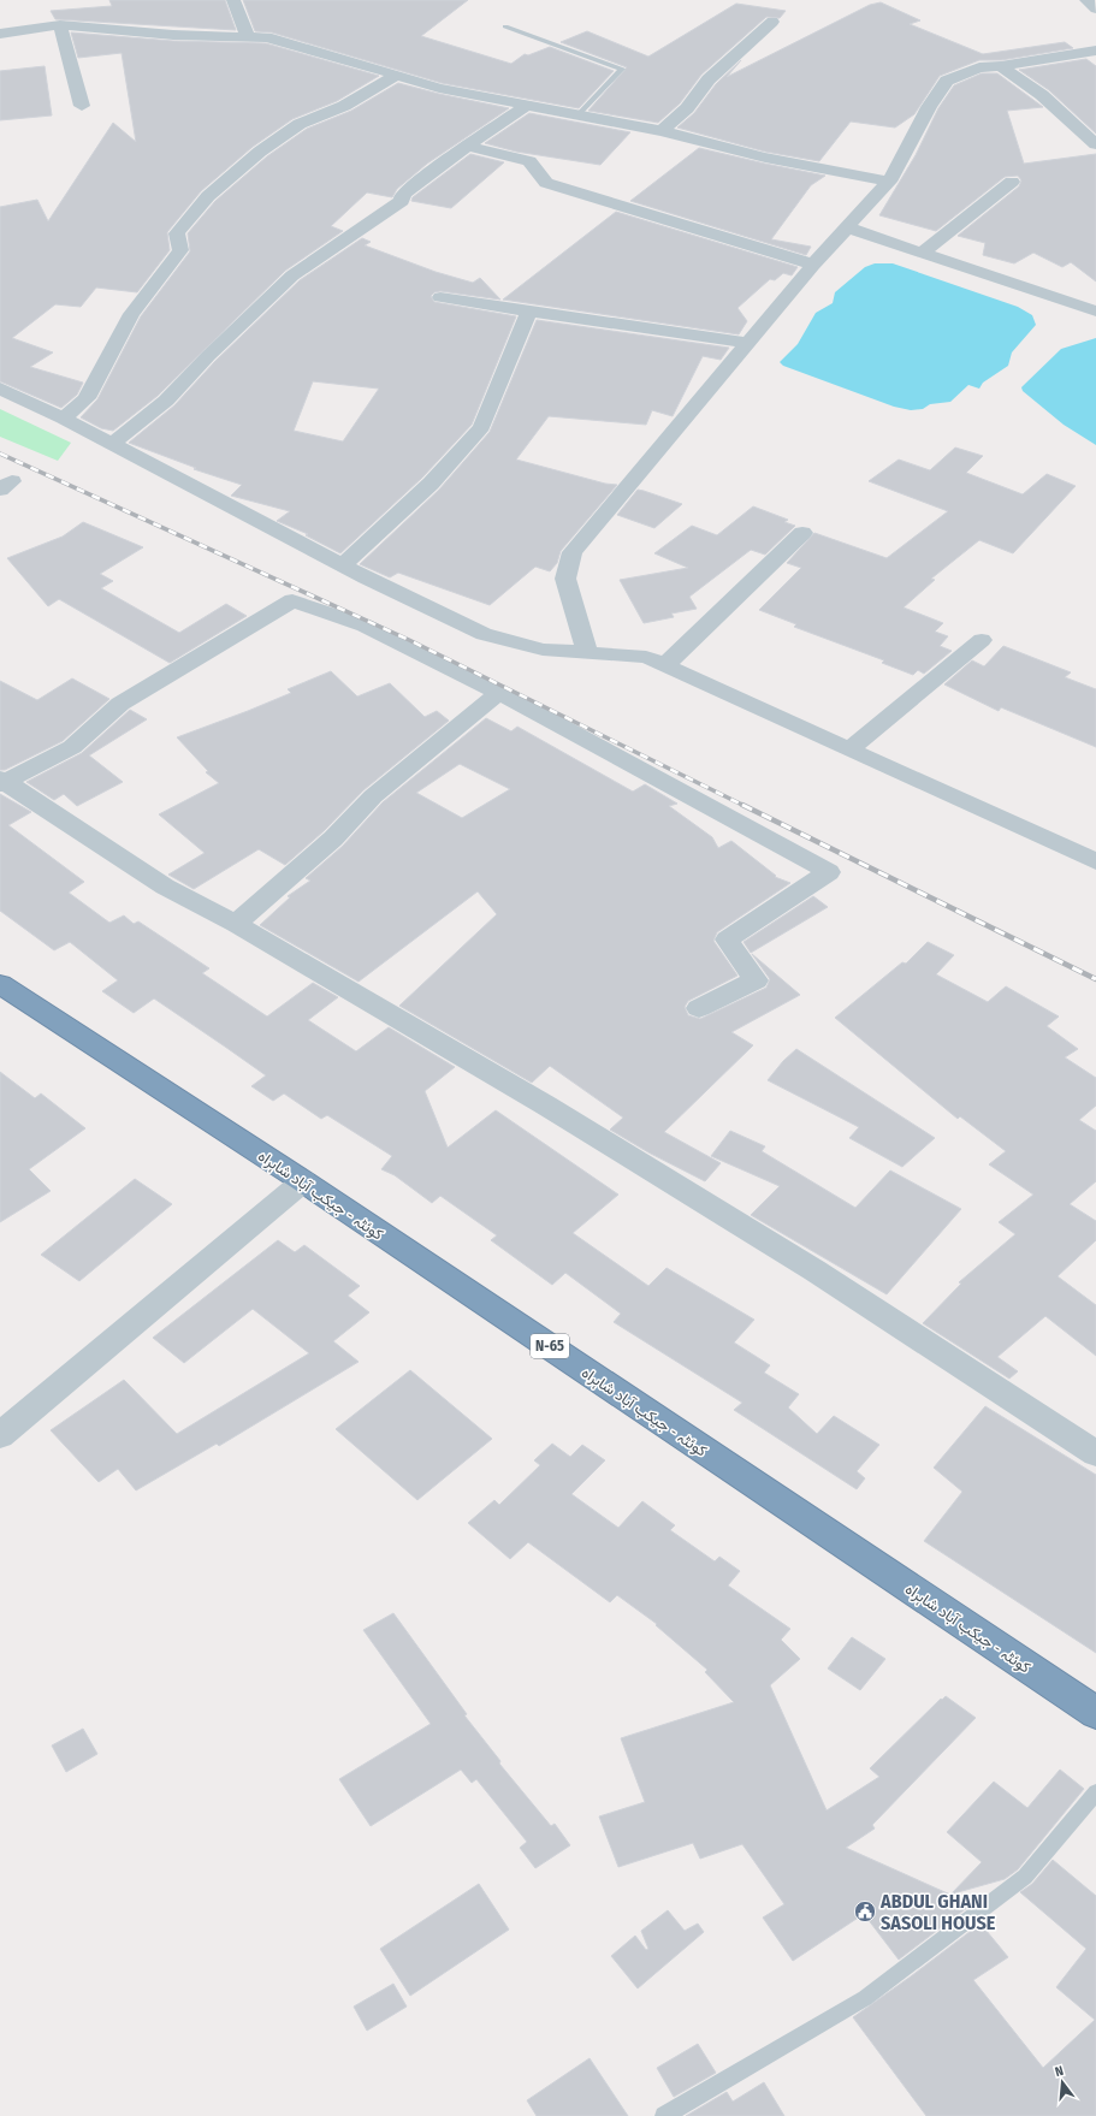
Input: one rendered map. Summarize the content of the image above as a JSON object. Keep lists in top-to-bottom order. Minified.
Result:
{"streets":{"highway":["کوئٹہ - جیکب آباد شاہراہ","N-65"]},"places":{"public building":["ABDUL GHANI SASOLI HOUSE"]},"north":"top"}
